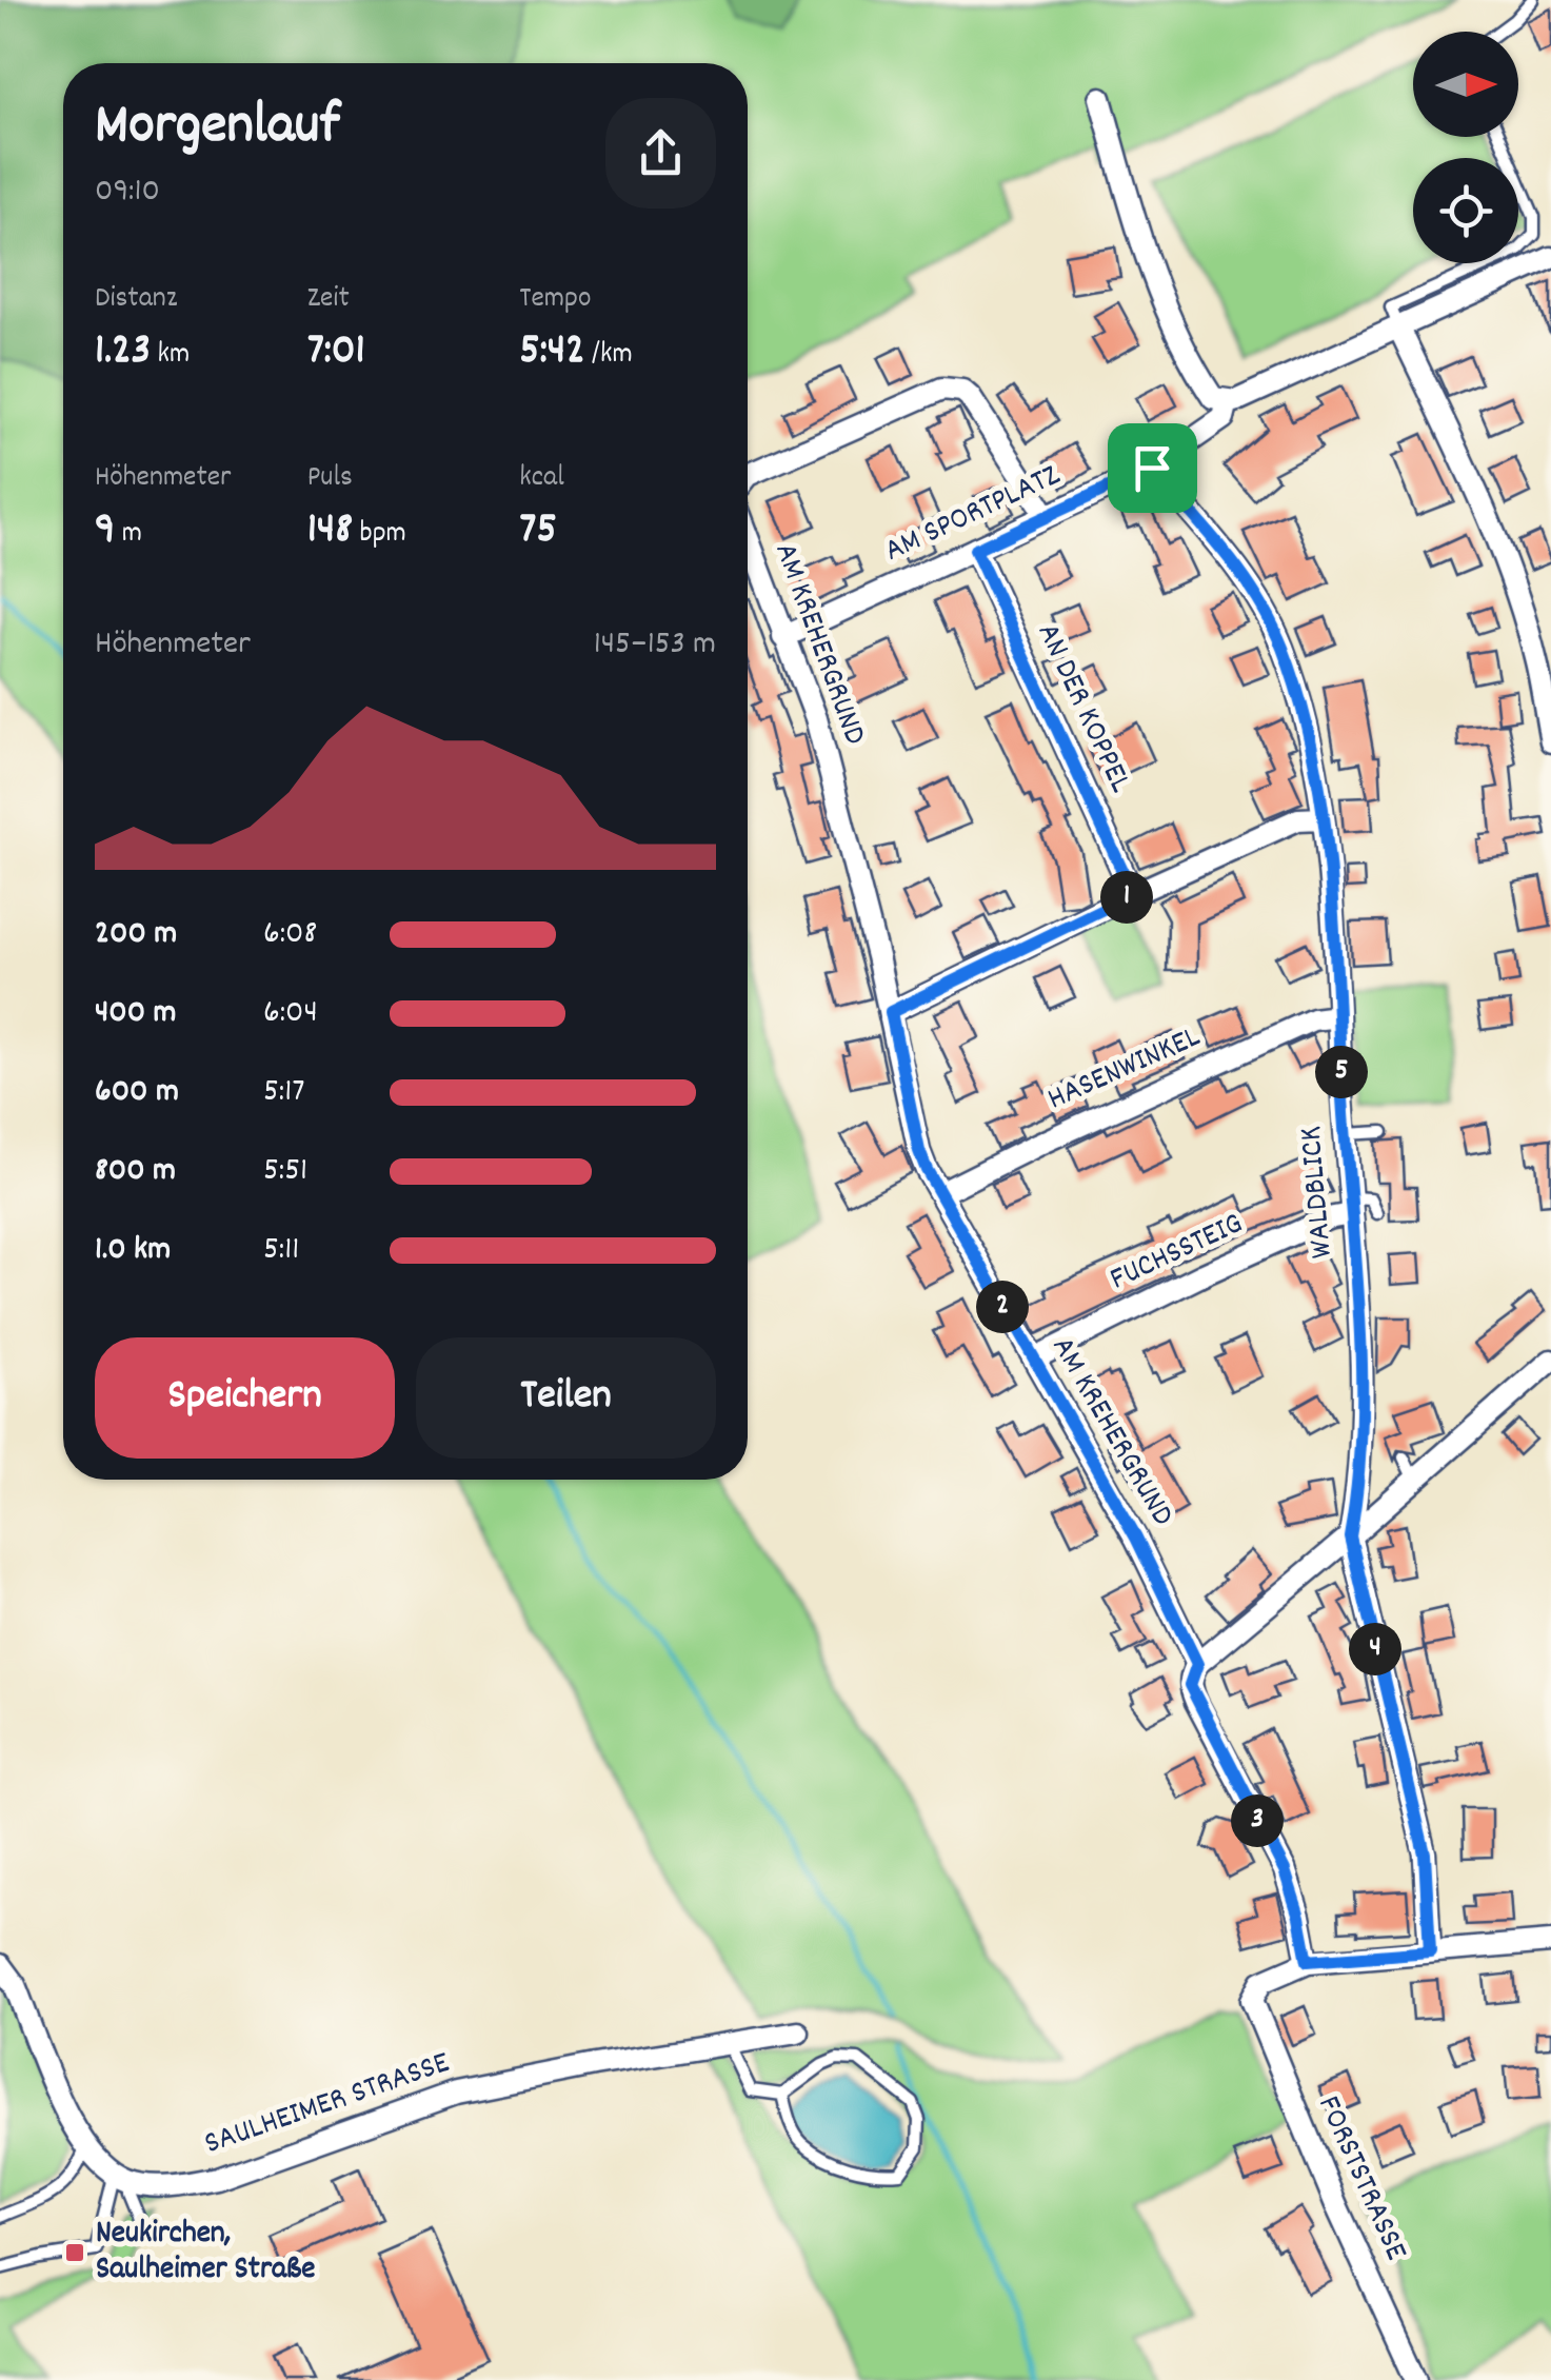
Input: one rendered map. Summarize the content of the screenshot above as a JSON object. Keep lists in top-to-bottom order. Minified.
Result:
{"streets":{"street":["AM SPORTPLATZ","AM KREHERGRUND","AN DER KOPPEL","HASENWINKEL","WALDBLICK","FUCHSSTEIG","SAULHEIMER STRASSE","FORSTSTRASSE"]},"crossings":[["AM SPORTPLATZ","AM KREHERGRUND"],["AM SPORTPLATZ","AN DER KOPPEL"],["AM SPORTPLATZ","WALDBLICK"],["AM KREHERGRUND","HASENWINKEL"],["AM KREHERGRUND","FUCHSSTEIG"],["AM KREHERGRUND","FORSTSTRASSE"],["HASENWINKEL","WALDBLICK"],["WALDBLICK","FUCHSSTEIG"]],"places":{"transit":["Neukirchen, Saulheimer Straße"]},"north":"right","page":{"heading":["Morgenlauf","09:10"],"stats":[["Distanz","1.23 km"],["Zeit","7:01"],["Tempo","5:42 /km"],["Höhenmeter","9 m"],["Puls","148 bpm"],["kcal","75"]],"chart":["Höhenmeter","145–153 m"],"pins":["1","5","2","4","3"],"list":[{"name":"200 m","note":"6:08"},{"name":"400 m","note":"6:04"},{"name":"600 m","note":"5:17"},{"name":"800 m","note":"5:51"},{"name":"1.0 km","note":"5:11"}],"buttons":["Speichern","Teilen"]}}
